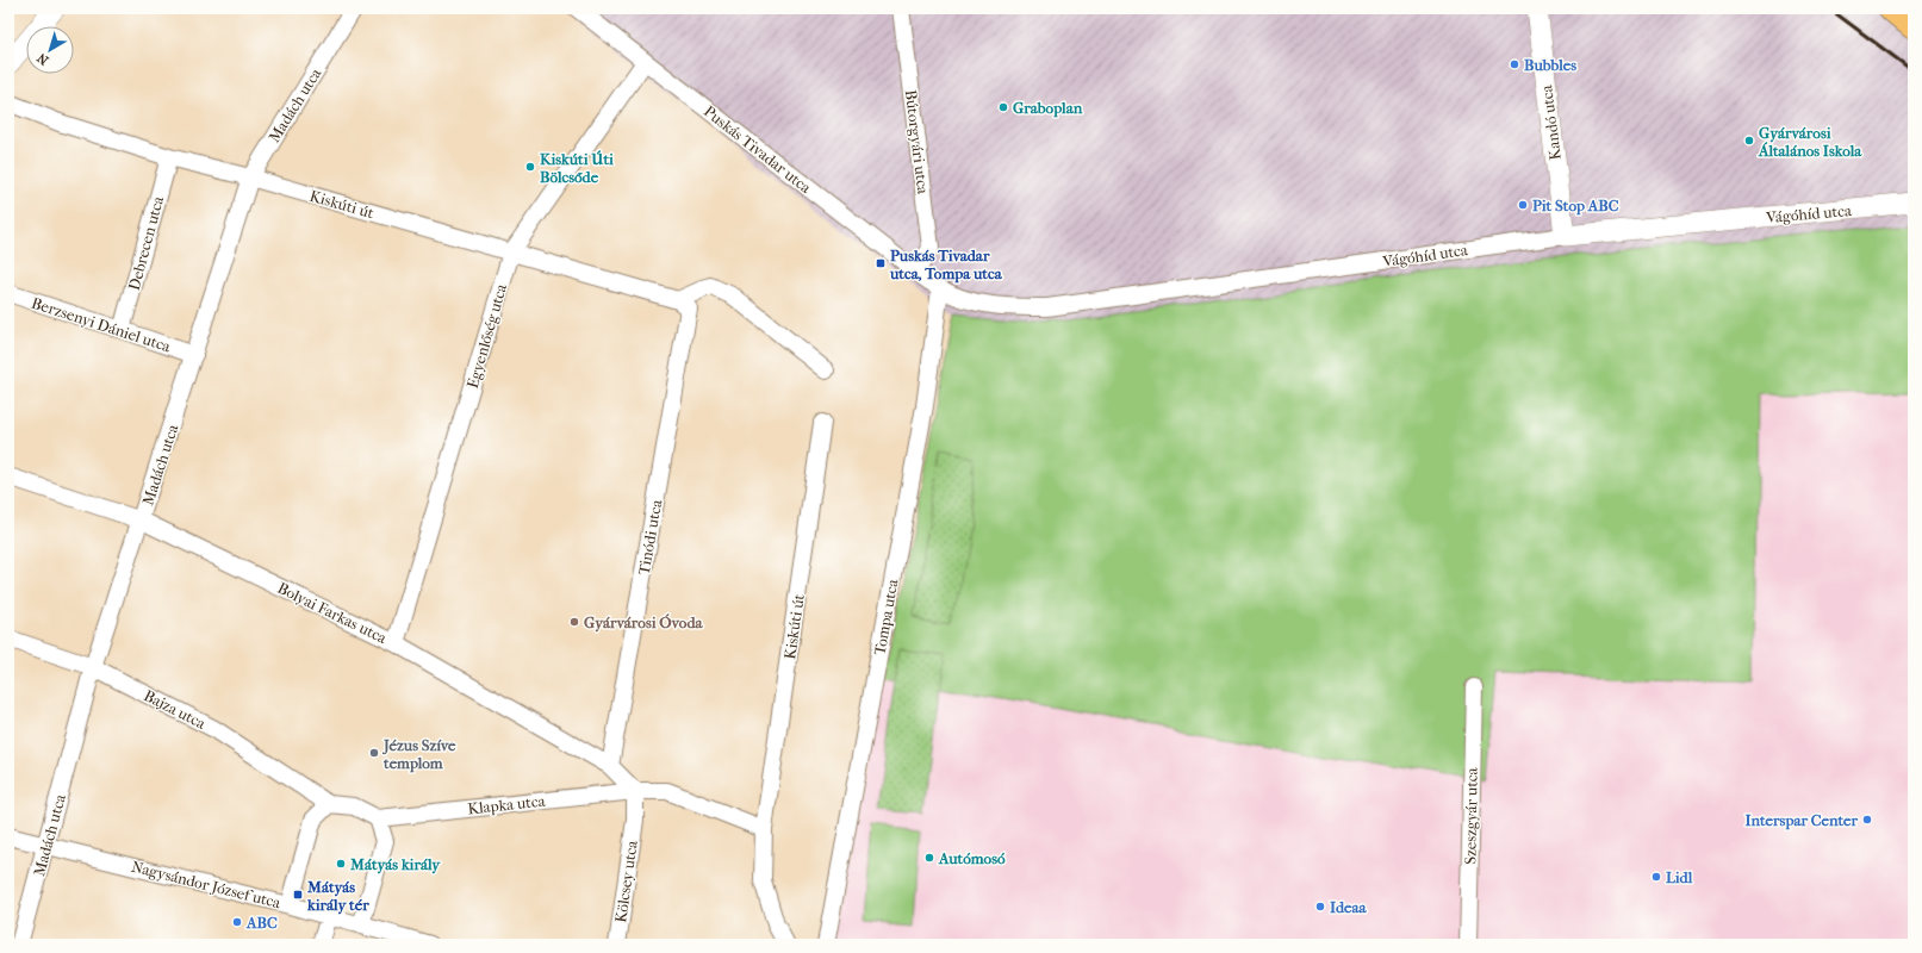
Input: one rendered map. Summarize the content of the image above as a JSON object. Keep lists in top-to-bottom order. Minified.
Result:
{"streets":{"street":["Madách utca","Kandó utca","Bútorgyári utca","Puskás Tivadar utca","Kiskúti út","Vágóhíd utca","Debrecen utca","Berzsenyi Dániel utca","Egyenlőség utca","Tinódi utca","Bolyai Farkas utca","Tompa utca","Bajza utca","Klapka utca","Szeszgyár utca","Kölcsey utca","Nagysándor József utca"]},"crossings":[["Madách utca","Kiskúti út"],["Madách utca","Berzsenyi Dániel utca"],["Madách utca","Bolyai Farkas utca"],["Madách utca","Bajza utca"],["Madách utca","Nagysándor József utca"],["Kandó utca","Vágóhíd utca"],["Bútorgyári utca","Puskás Tivadar utca"],["Puskás Tivadar utca","Vágóhíd utca"],["Puskás Tivadar utca","Egyenlőség utca"],["Puskás Tivadar utca","Tompa utca"],["Kiskúti út","Debrecen utca"],["Kiskúti út","Egyenlőség utca"],["Kiskúti út","Tinódi utca"],["Vágóhíd utca","Tompa utca"],["Debrecen utca","Berzsenyi Dániel utca"],["Egyenlőség utca","Bolyai Farkas utca"],["Tinódi utca","Bolyai Farkas utca"],["Bolyai Farkas utca","Klapka utca"],["Bolyai Farkas utca","Kölcsey utca"],["Klapka utca","Kölcsey utca"]],"places":{"other":["Bubbles","Graboplan","Gyárvárosi Általános Iskola","Kiskúti Úti Bölcsőde","Pit Stop ABC","Gyárvárosi Óvoda","Jézus Szíve templom","Interspar Center","Autómosó","Mátyás király","Lidl","Ideaa","ABC"],"transit":["Puskás Tivadar utca, Tompa utca","Mátyás király tér"]},"north":"bottom left"}
